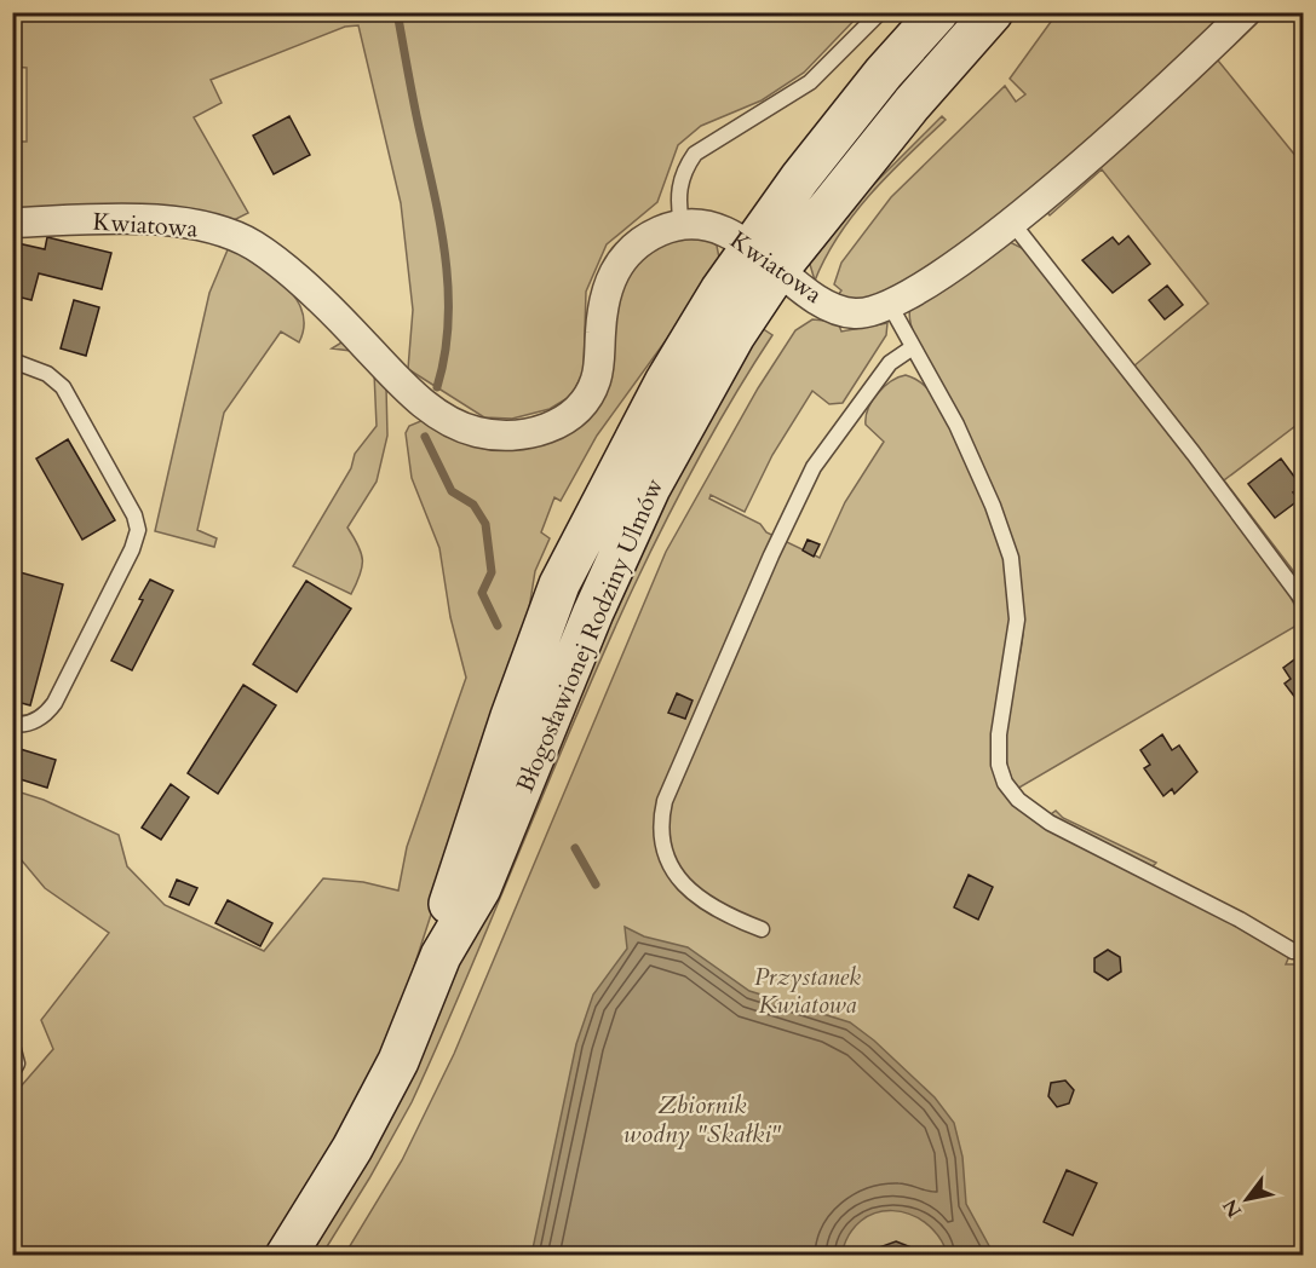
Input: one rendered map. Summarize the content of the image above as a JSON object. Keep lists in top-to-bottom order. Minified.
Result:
{"streets":{"main road":["Błogosławionej Rodziny Ulmów"],"street":["Kwiatowa"]},"crossings":[["Kwiatowa","Błogosławionej Rodziny Ulmów"]],"water":["Zbiornik wodny \"Skałki\""],"parks":["Przystanek Kwiatowa"],"north":"bottom left"}
